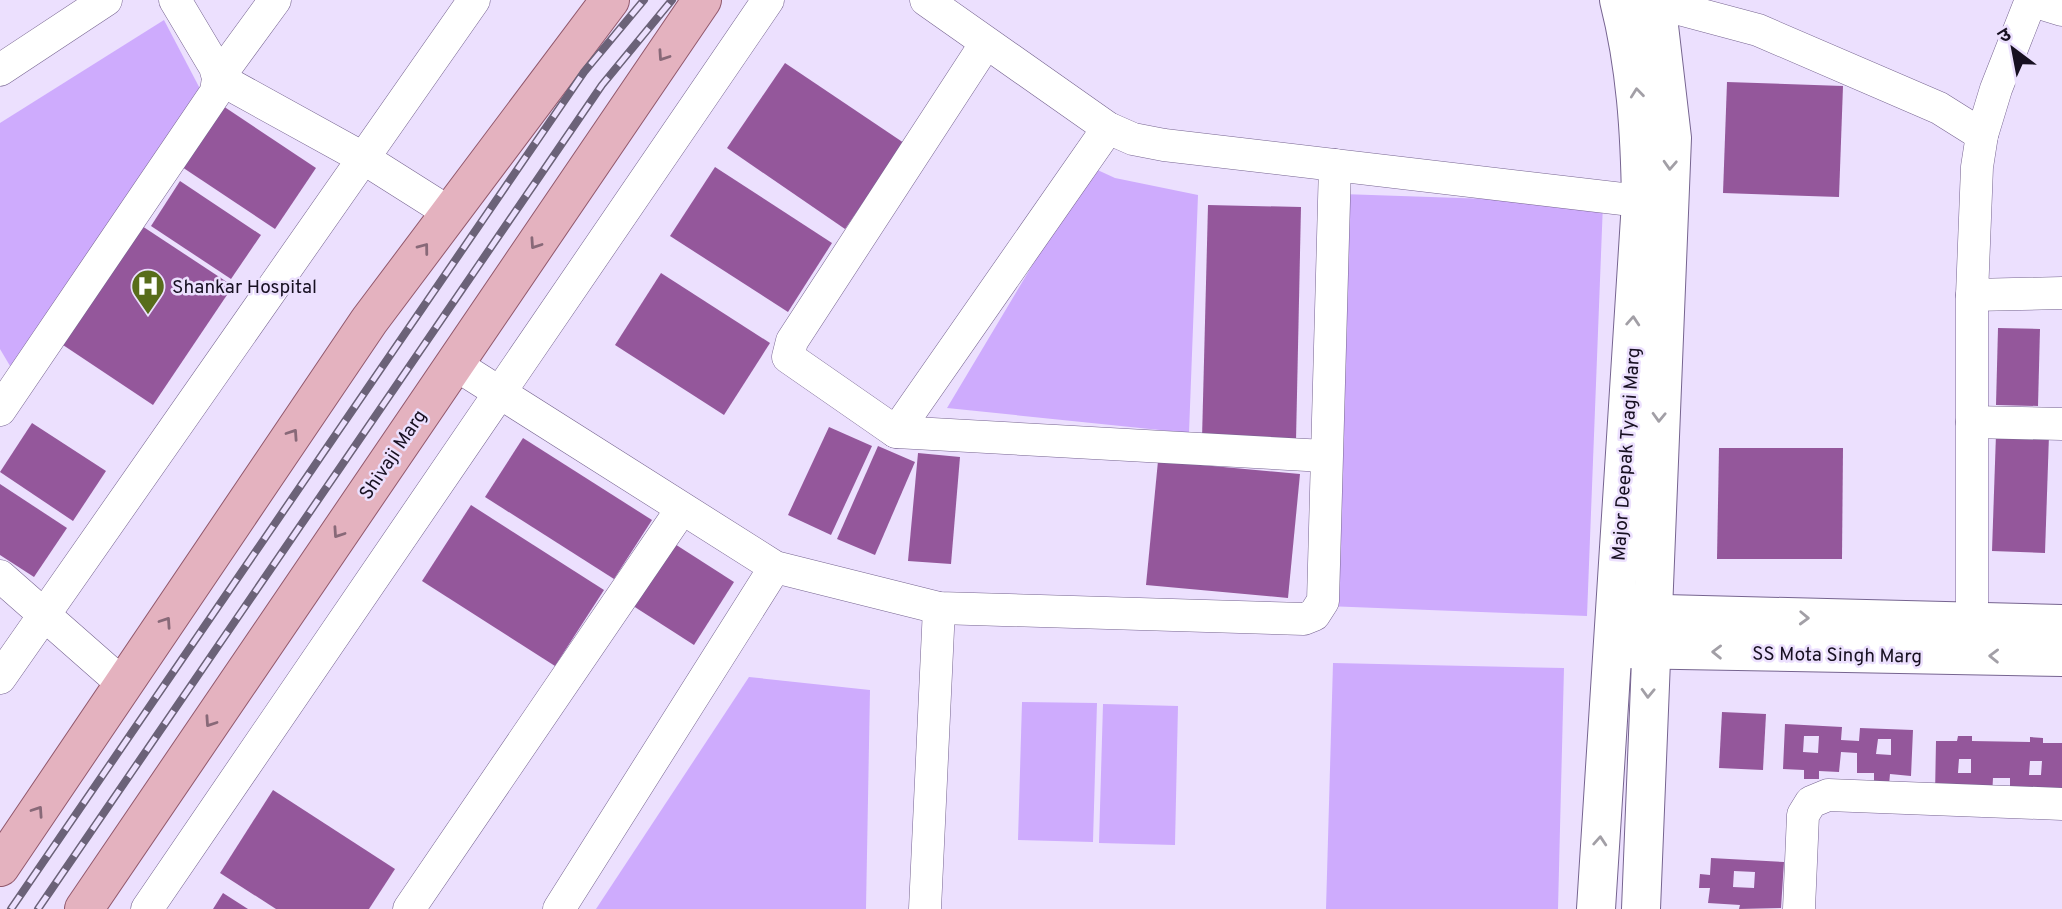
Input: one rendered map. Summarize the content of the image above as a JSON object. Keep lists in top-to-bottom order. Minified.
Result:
{"streets":{"main road":["Shivaji Marg"],"street":["Major Deepak Tyagi Marg","SS Mota Singh Marg"]},"crossings":[["Major Deepak Tyagi Marg","SS Mota Singh Marg"]],"places":{"hospital":["Shankar Hospital"]},"north":"top left"}
